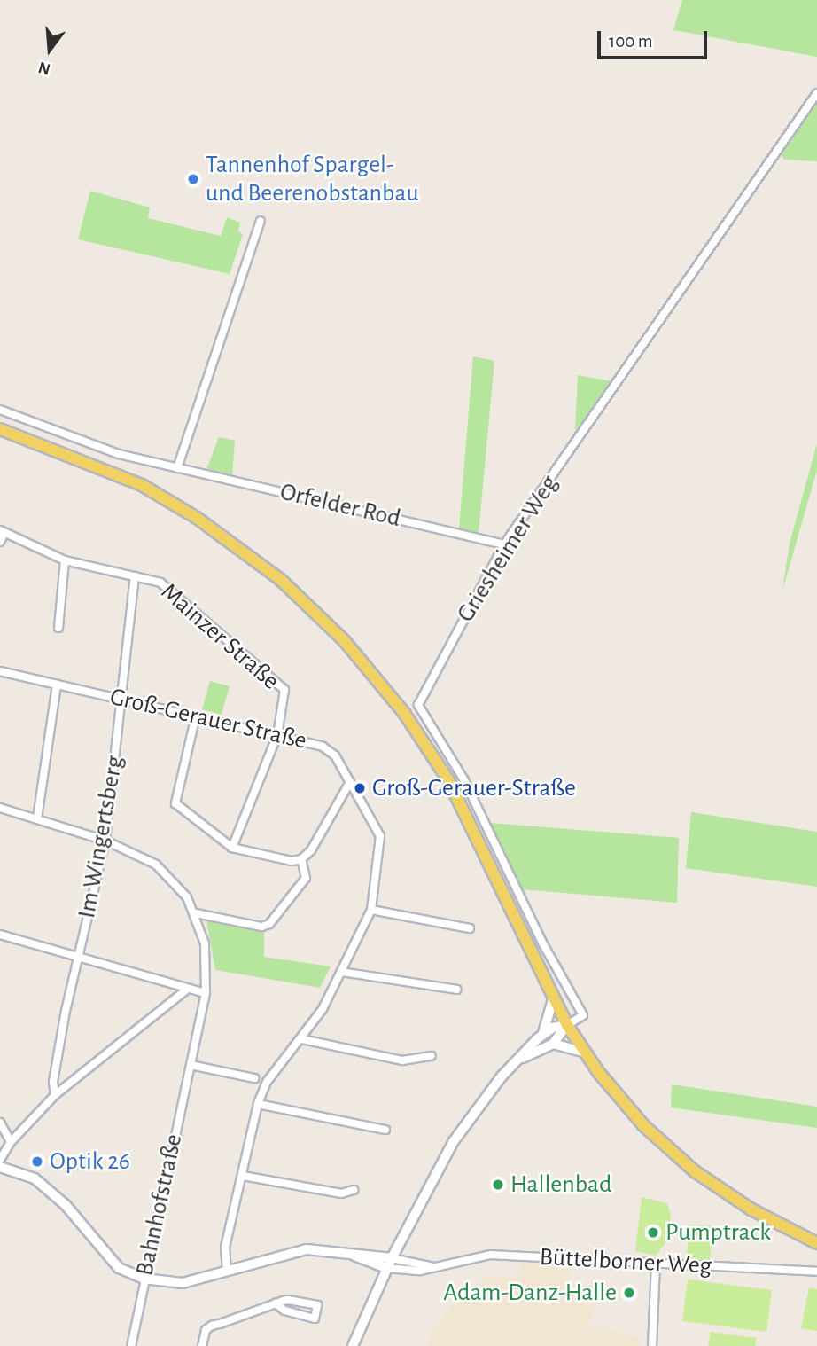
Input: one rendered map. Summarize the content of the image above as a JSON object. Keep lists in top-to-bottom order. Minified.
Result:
{"streets":{"main road":["Büttelborner Weg"],"street":["Orfelder Rod","Griesheimer Weg","Mainzer Straße","Groß-Gerauer Straße","Im Wingertsberg","Bahnhofstraße"]},"crossings":[["Orfelder Rod","Griesheimer Weg"],["Mainzer Straße","Groß-Gerauer Straße"],["Mainzer Straße","Im Wingertsberg"],["Groß-Gerauer Straße","Im Wingertsberg"],["Groß-Gerauer Straße","Büttelborner Weg"],["Im Wingertsberg","Bahnhofstraße"],["Bahnhofstraße","Büttelborner Weg"]],"places":["Tannenhof Spargel- und Beerenobstanbau","Groß-Gerauer-Straße","Optik 26","Hallenbad","Pumptrack","Adam-Danz-Halle"],"scale_bar":"100 m","north":"bottom"}
